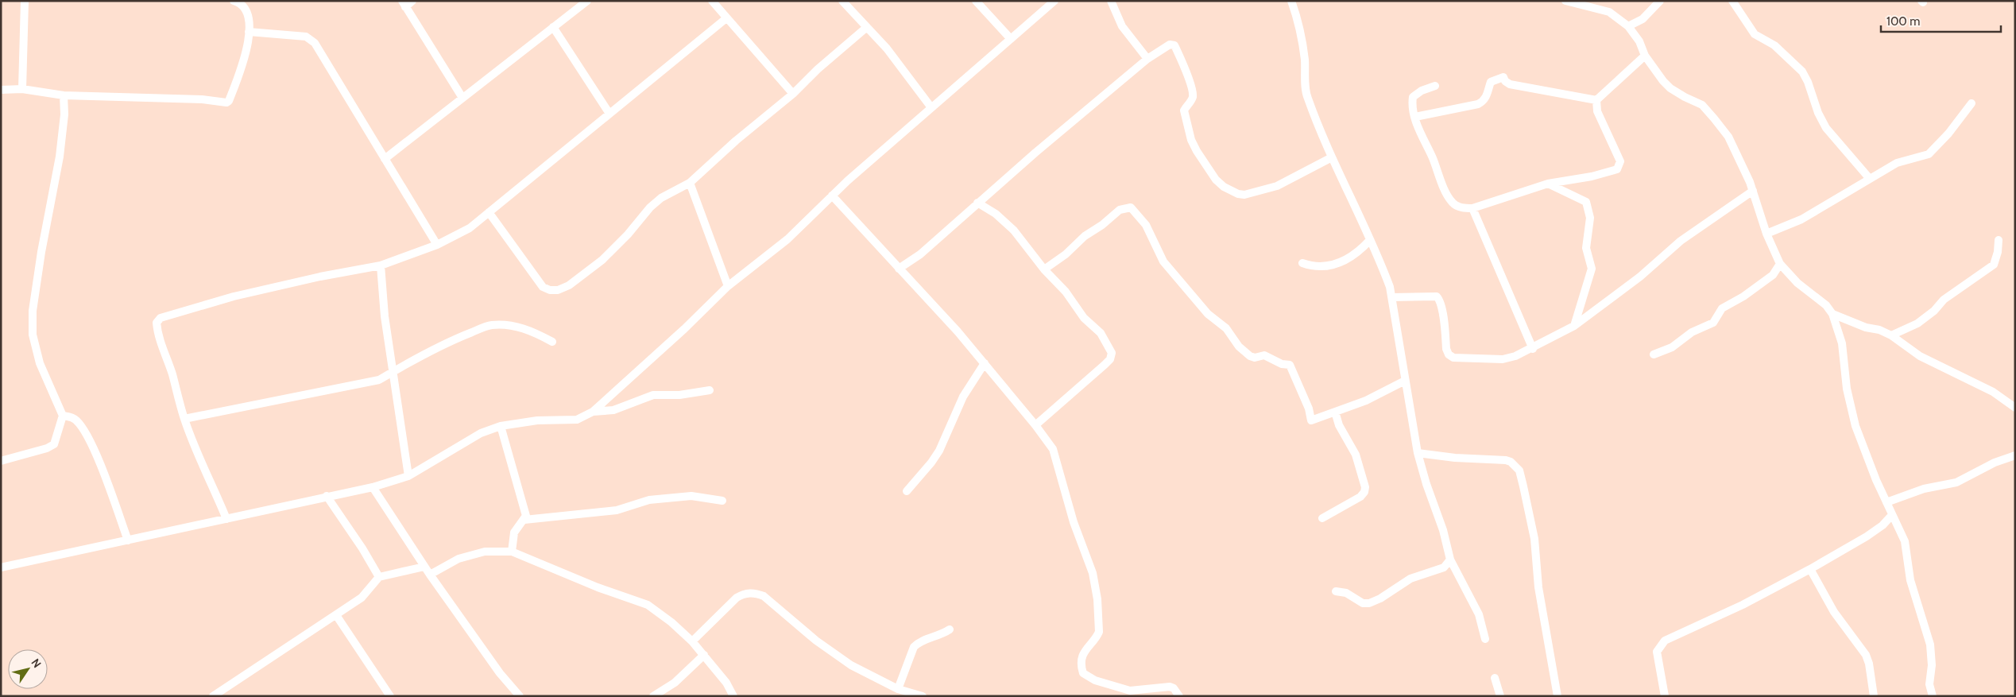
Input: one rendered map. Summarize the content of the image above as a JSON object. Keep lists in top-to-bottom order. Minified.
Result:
{"scale_bar":"100 m","north":"top right"}
